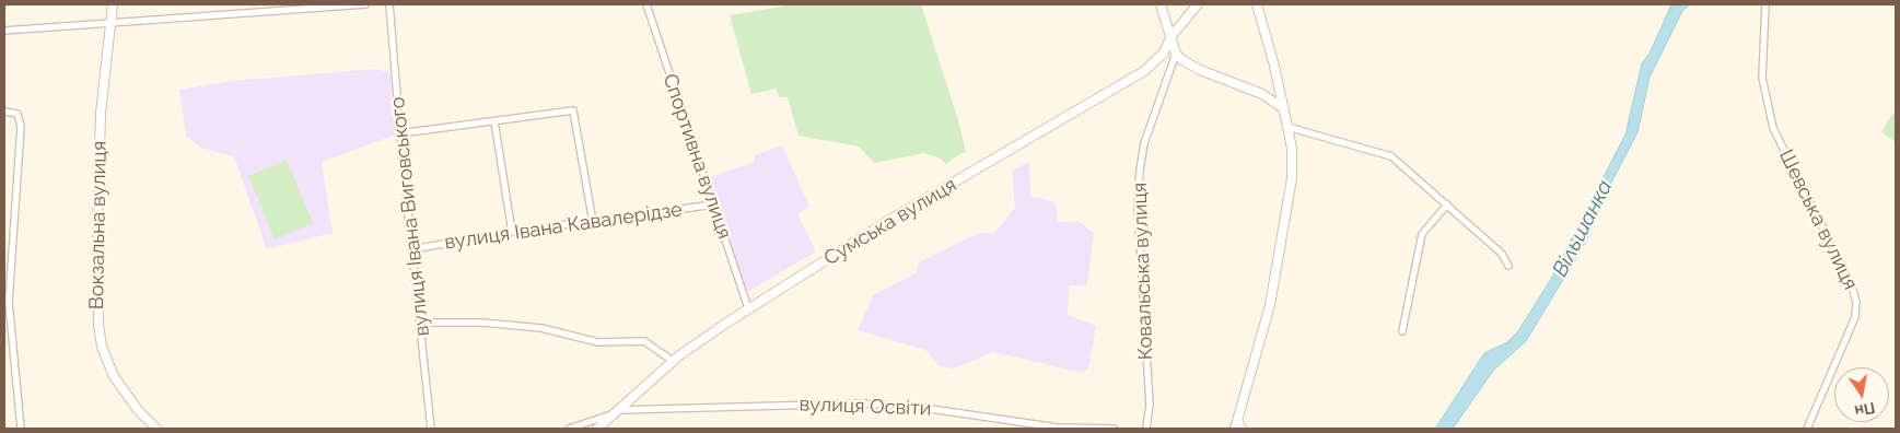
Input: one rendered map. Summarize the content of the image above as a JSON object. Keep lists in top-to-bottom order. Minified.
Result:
{"streets":{"main road":["Сумська вулиця","Вокзальна вулиця"],"street":["Спортивна вулиця","вулиця Івана Виговського","Шевська вулиця","вулиця Івана Кавалерідзе","Ковальська вулиця","вулиця Освіти"]},"crossings":[["Спортивна вулиця","Сумська вулиця"],["Спортивна вулиця","вулиця Івана Кавалерідзе"],["вулиця Івана Виговського","вулиця Івана Кавалерідзе"],["Сумська вулиця","вулиця Освіти"]],"water":["Вільшанка"],"north":"bottom"}
